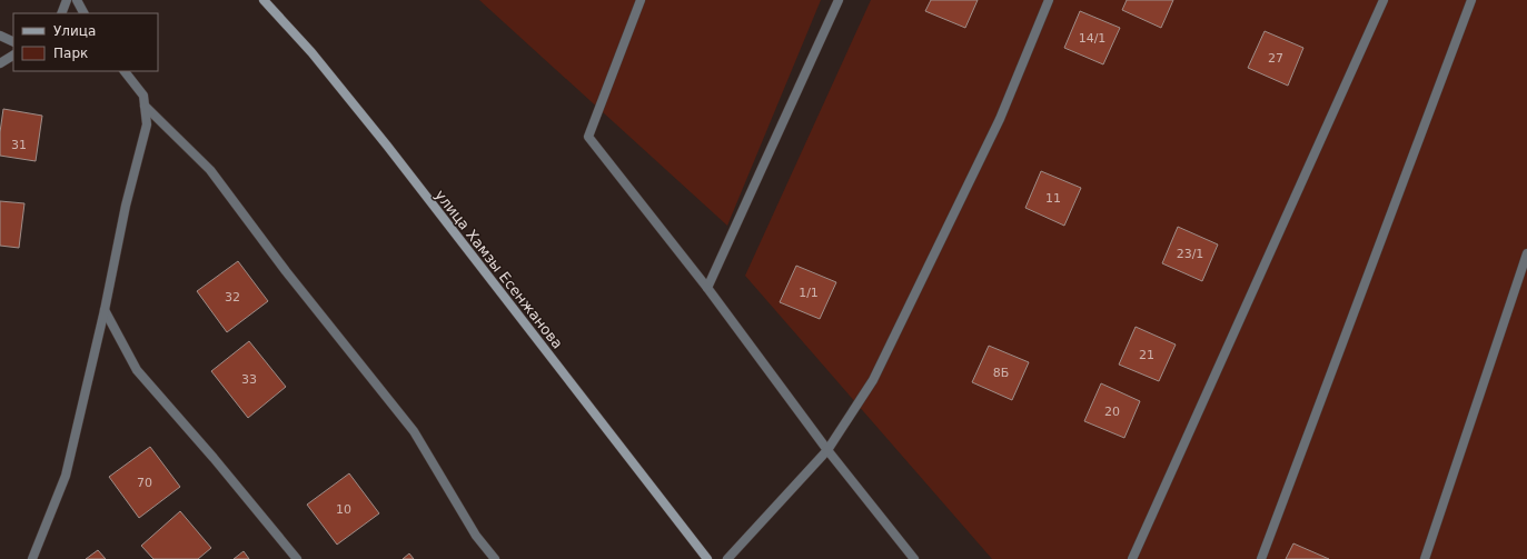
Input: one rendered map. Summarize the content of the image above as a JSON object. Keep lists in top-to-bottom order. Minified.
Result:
{"streets":{"street":["улица Хамзы Есенжанова"]},"house_numbers":["14/1","27","31","11","23/1","1/1","32","21","8Б","33","20","70","10"],"legend":["Улица","Парк"]}
